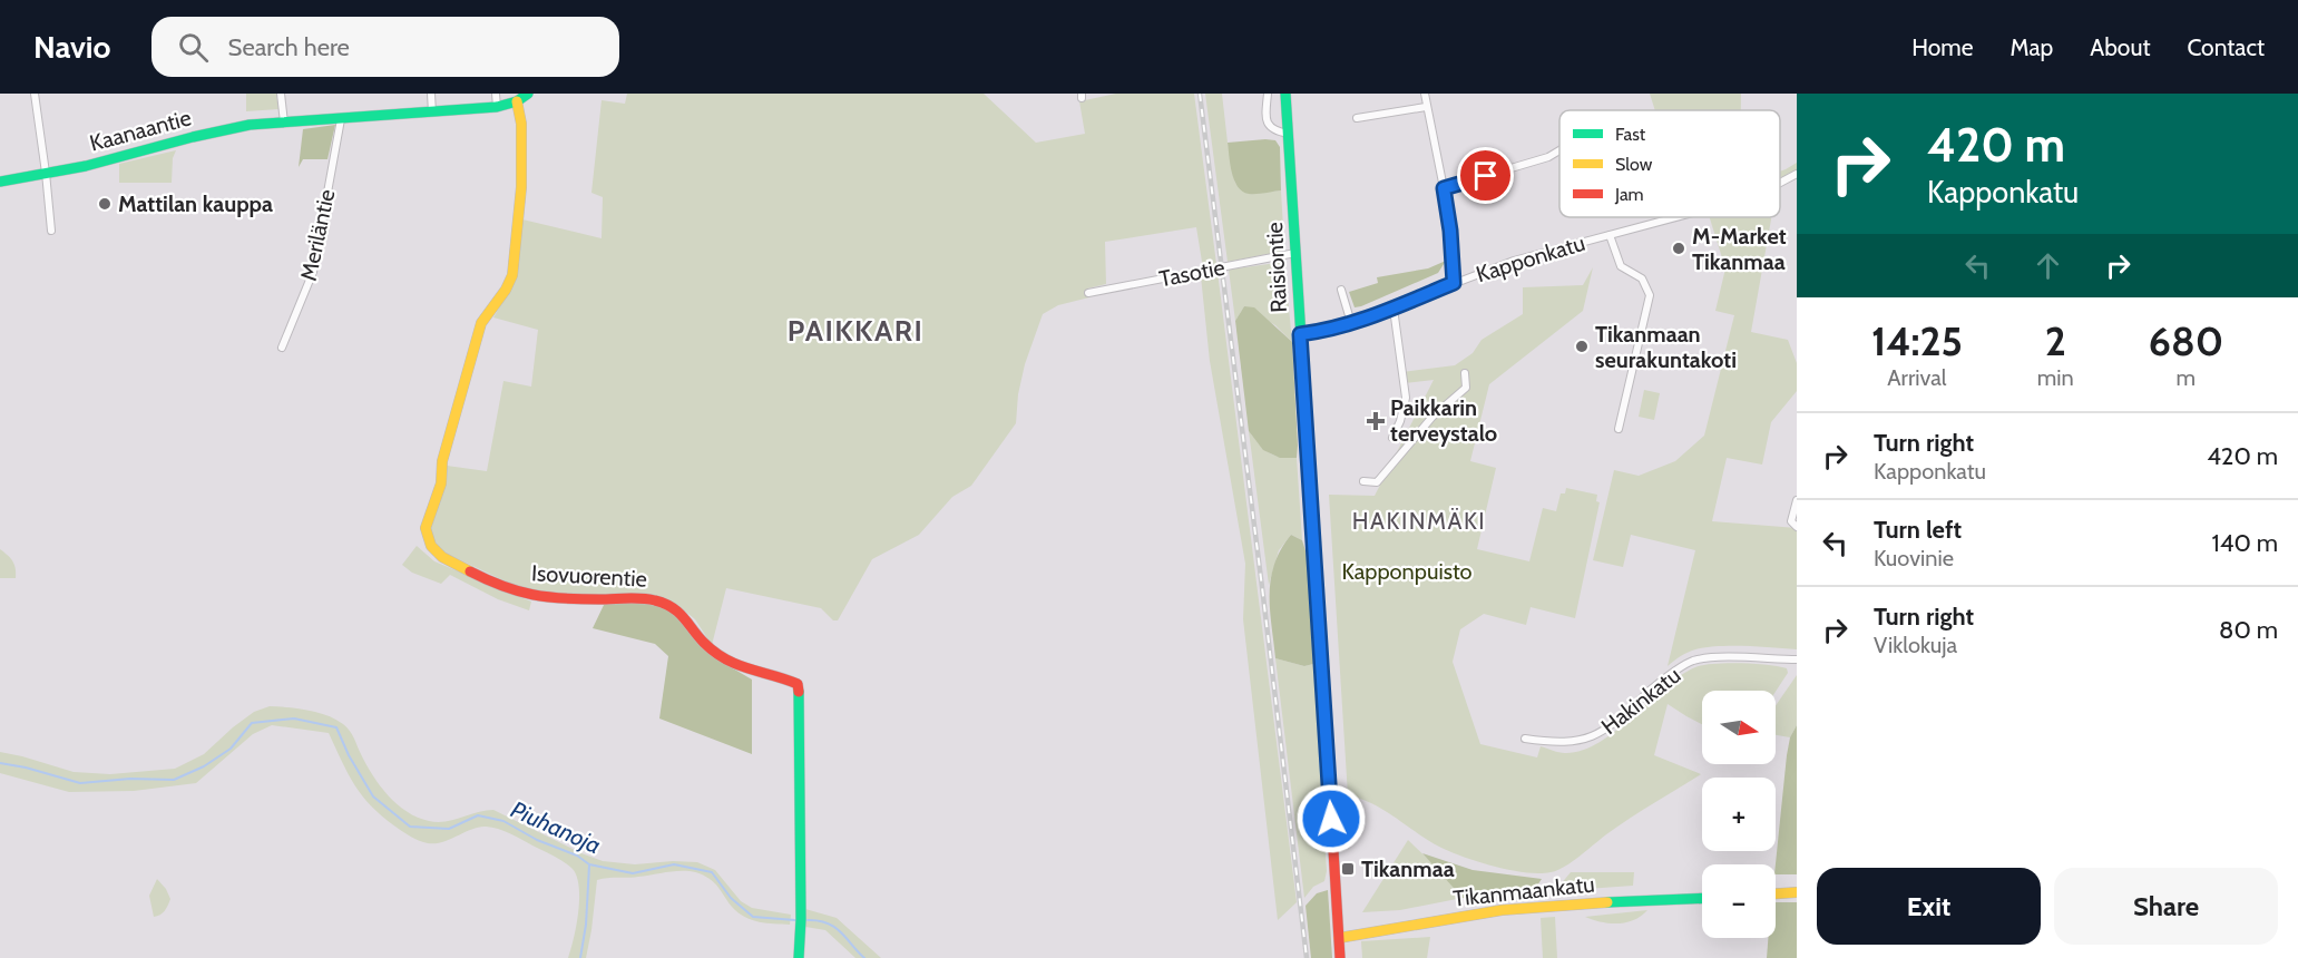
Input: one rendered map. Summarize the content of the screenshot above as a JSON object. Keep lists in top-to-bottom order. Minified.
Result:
{"streets":{"street":["Kaanaantie","Meriläntie","Kapponkatu","Raisiontie","Tasotie","Isovuorentie","Hakinkatu","Tikanmaankatu"]},"crossings":[["Kaanaantie","Meriläntie"],["Kaanaantie","Isovuorentie"],["Kapponkatu","Raisiontie"],["Raisiontie","Tasotie"],["Raisiontie","Tikanmaankatu"]],"districts":["PAIKKARI","HAKINMÄKI"],"water":["Piuhanoja"],"parks":["Kapponpuisto"],"places":{"other":["Mattilan kauppa","M-Market Tikanmaa","Tikanmaan seurakuntakoti"],"health":["Paikkarin terveystalo"],"transit":["Tikanmaa"]},"legend":["Fast","Slow","Jam"],"north":"right","page":{"header":"Navio","search":"Search here","nav":["Home","Map","About","Contact"],"turn":["420 m","Kapponkatu"],"eta":["14:25","Arrival","2","min","680","m"],"list":[{"name":"Turn right","note":"Kapponkatu","value":"420 m"},{"name":"Turn left","note":"Kuovinie","value":"140 m"},{"name":"Turn right","note":"Viklokuja","value":"80 m"}],"map_buttons":["+","−"],"buttons":["Exit","Share"]}}
